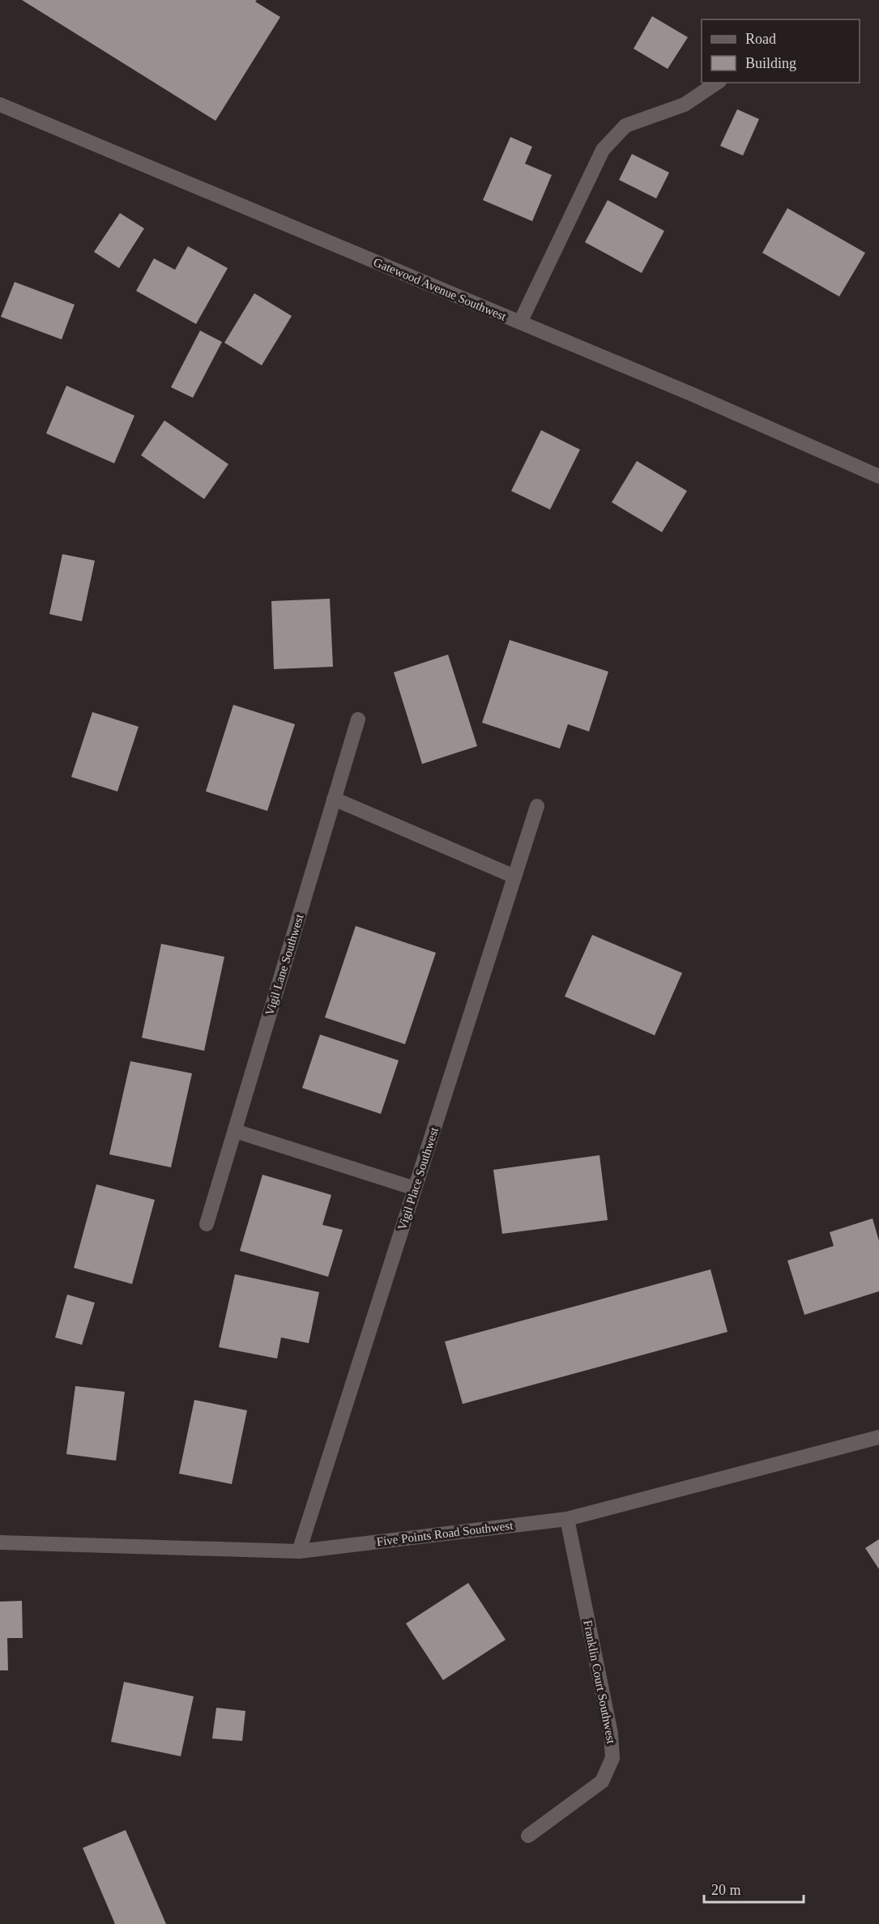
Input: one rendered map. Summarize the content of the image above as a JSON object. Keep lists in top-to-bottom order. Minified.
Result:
{"streets":{"street":["Gatewood Avenue Southwest","Vigil Lane Southwest","Vigil Place Southwest","Five Points Road Southwest","Franklin Court Southwest"]},"crossings":[["Vigil Place Southwest","Five Points Road Southwest"],["Five Points Road Southwest","Franklin Court Southwest"]],"legend":["Road","Building"],"scale_bar":"20 m"}
